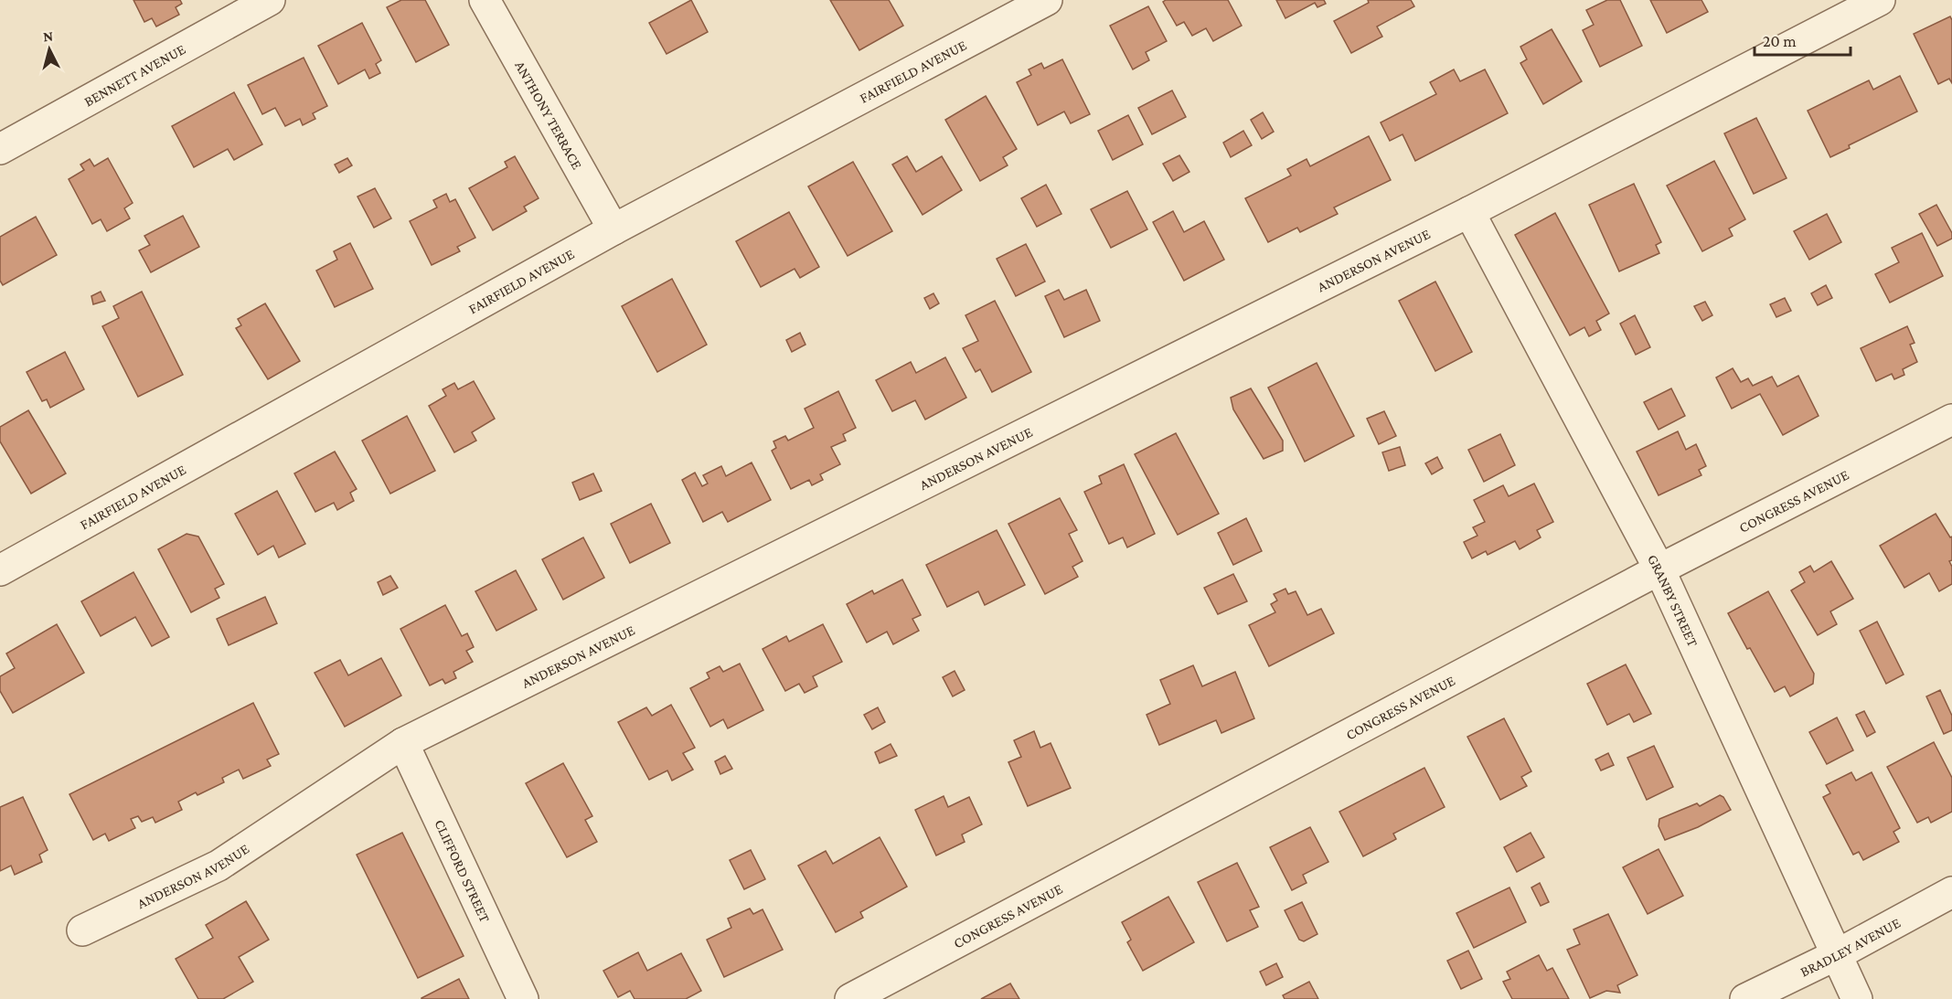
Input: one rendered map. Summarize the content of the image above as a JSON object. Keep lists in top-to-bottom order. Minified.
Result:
{"streets":{"street":["FAIRFIELD AVENUE","BENNETT AVENUE","ANTHONY TERRACE","ANDERSON AVENUE","CONGRESS AVENUE","GRANBY STREET","CLIFFORD STREET","BRADLEY AVENUE"]},"crossings":[["FAIRFIELD AVENUE","ANTHONY TERRACE"],["ANDERSON AVENUE","GRANBY STREET"],["ANDERSON AVENUE","CLIFFORD STREET"],["CONGRESS AVENUE","GRANBY STREET"],["GRANBY STREET","BRADLEY AVENUE"]],"scale_bar":"20 m","north":"top"}
